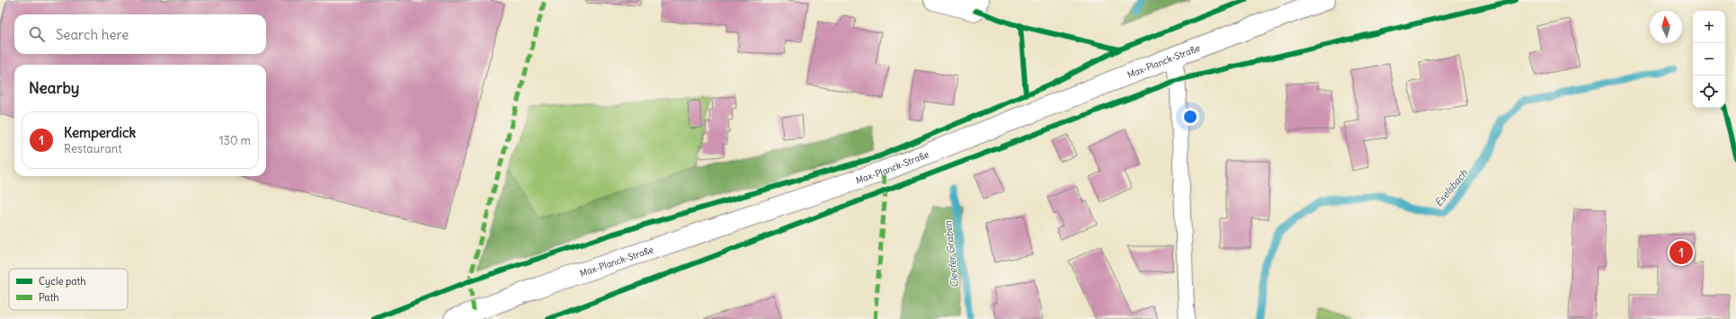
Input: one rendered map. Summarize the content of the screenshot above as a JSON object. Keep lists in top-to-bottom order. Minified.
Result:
{"streets":{"street":["Max-Planck-Straße"]},"water":["Eselsbach","Cleefer Graben"],"legend":["Cycle path","Path"],"north":"top","page":{"map_buttons":["+","−"],"search":"Search here","heading":"Nearby","list":[{"mark":"1","name":"Kemperdick","note":"Restaurant","value":"130 m"}],"pins":"1"}}
